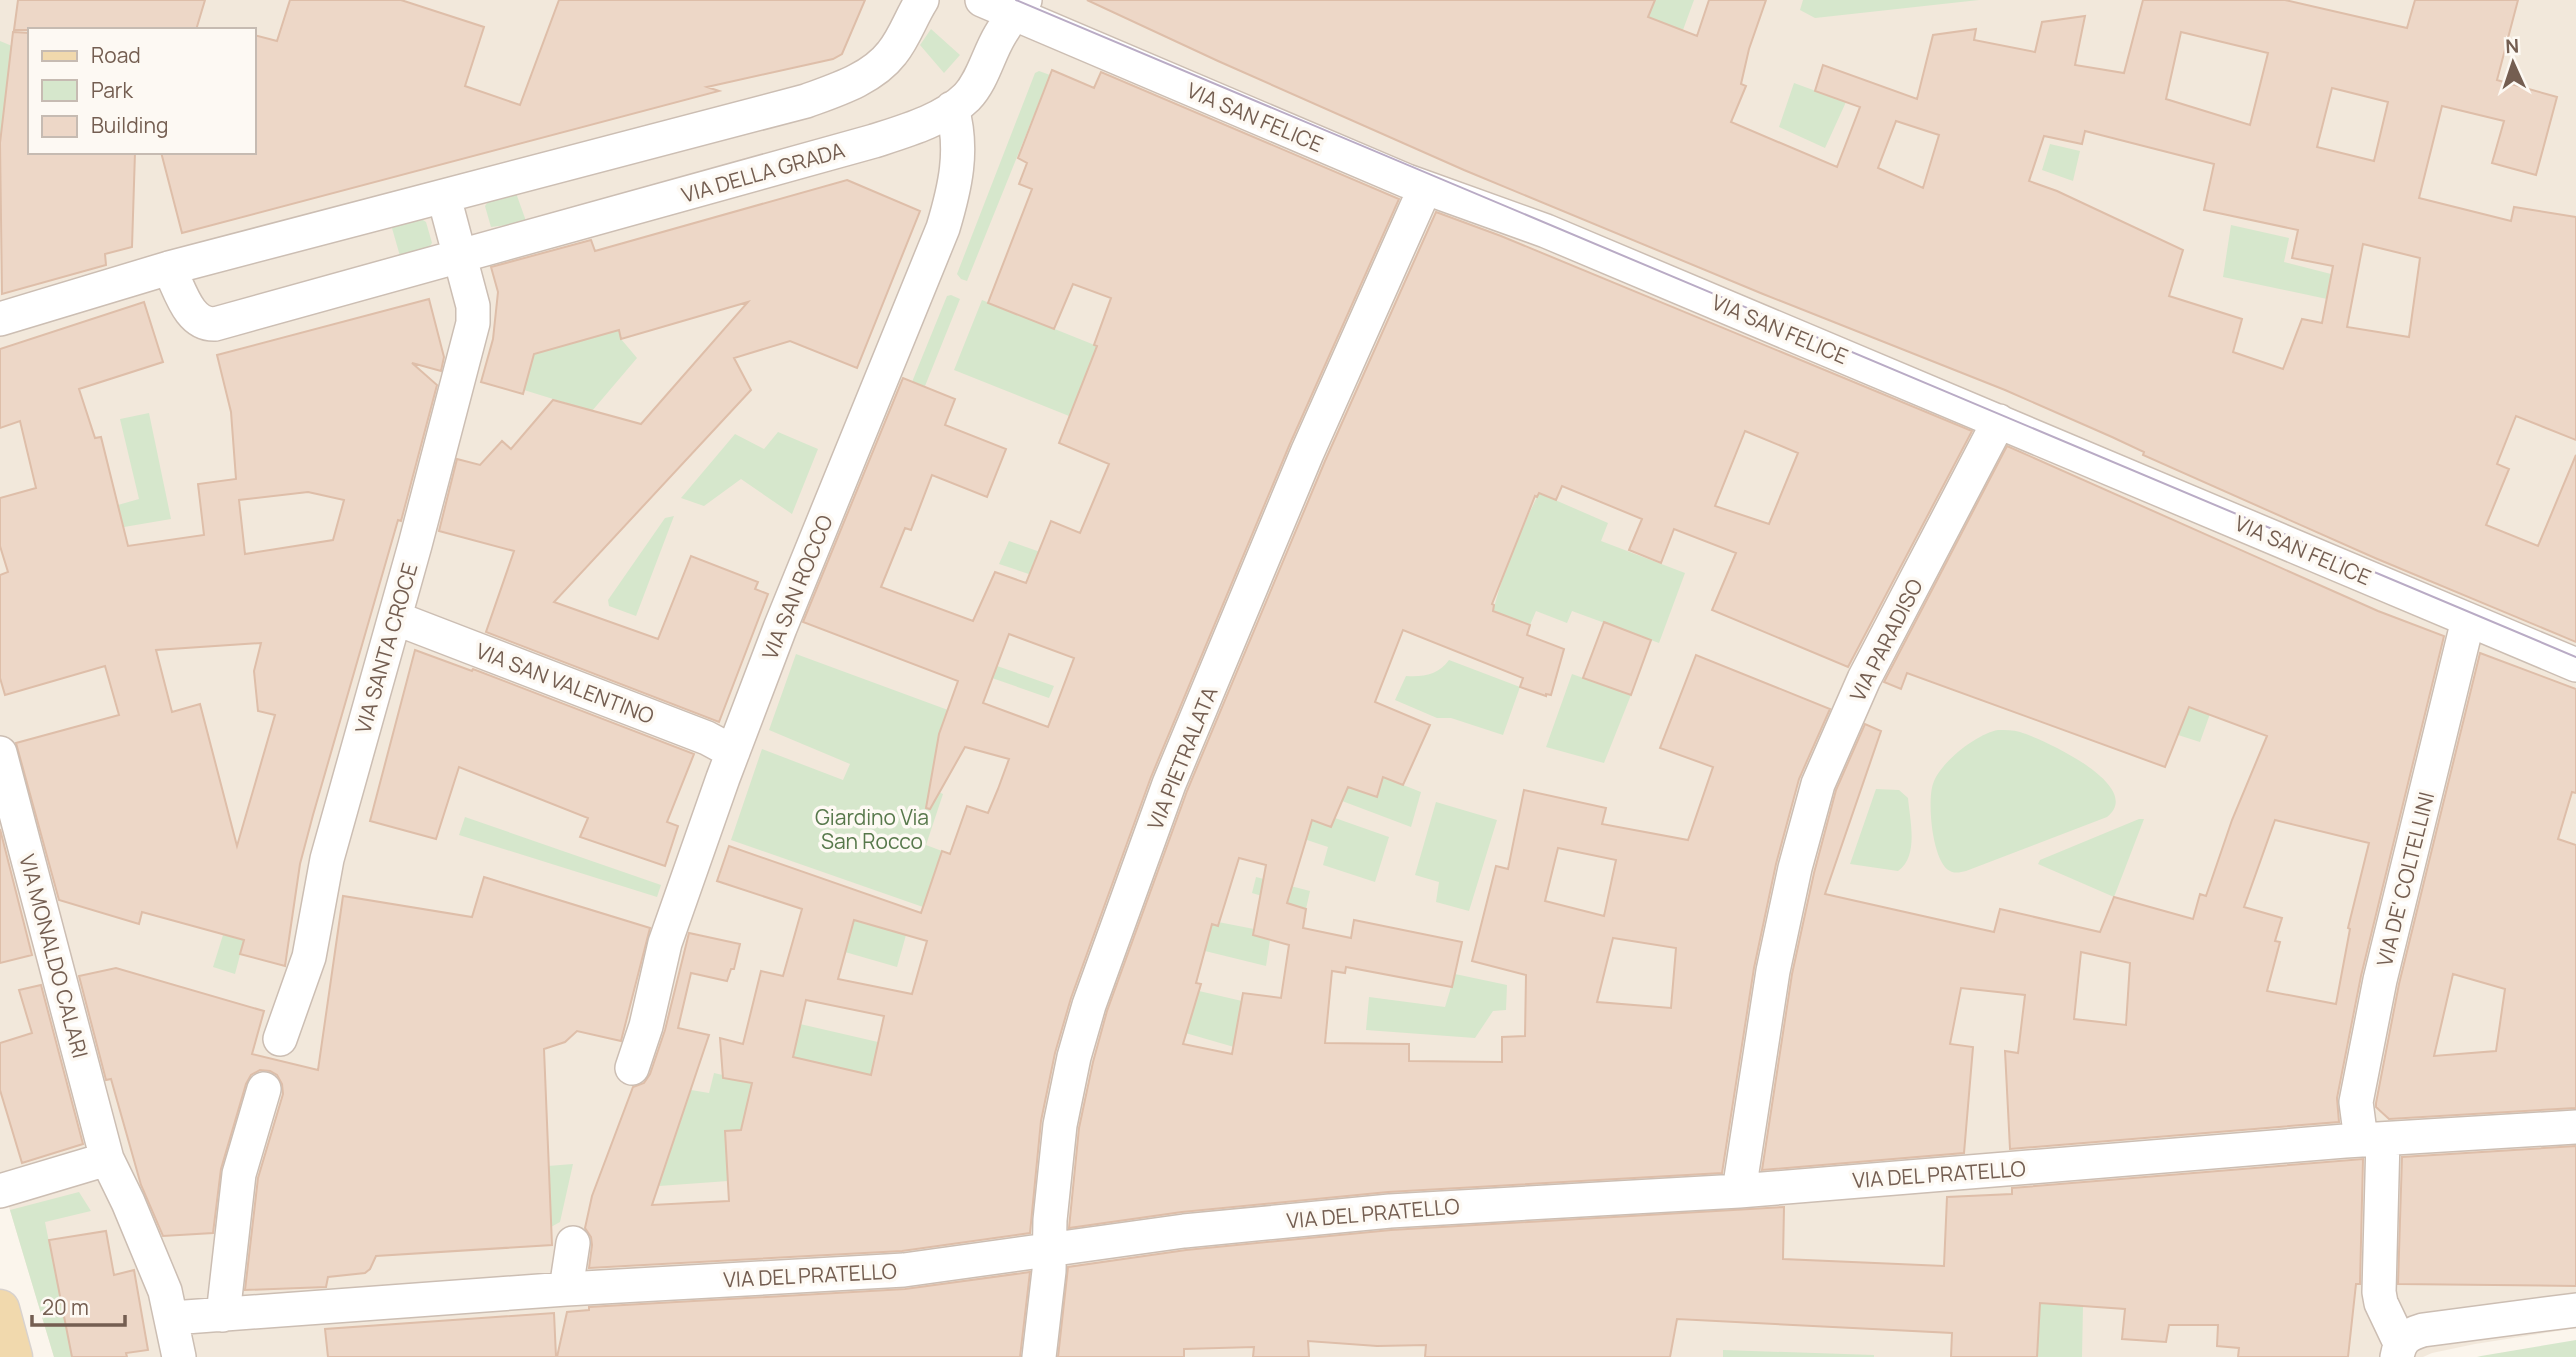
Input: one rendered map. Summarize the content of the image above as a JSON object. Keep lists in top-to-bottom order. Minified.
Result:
{"streets":{"street":["VIA SAN FELICE","VIA DELLA GRADA","VIA SAN ROCCO","VIA PARADISO","VIA SANTA CROCE","VIA SAN VALENTINO","VIA PIETRALATA","VIA DE' COLTELLINI","VIA MONALDO CALARI","VIA DEL PRATELLO"]},"crossings":[["VIA SAN FELICE","VIA DELLA GRADA"],["VIA SAN FELICE","VIA PARADISO"],["VIA SAN FELICE","VIA PIETRALATA"],["VIA SAN FELICE","VIA DE' COLTELLINI"],["VIA DELLA GRADA","VIA SAN ROCCO"],["VIA DELLA GRADA","VIA SANTA CROCE"],["VIA SAN ROCCO","VIA SAN VALENTINO"],["VIA PARADISO","VIA DEL PRATELLO"],["VIA SANTA CROCE","VIA SAN VALENTINO"],["VIA PIETRALATA","VIA DEL PRATELLO"],["VIA DE' COLTELLINI","VIA DEL PRATELLO"],["VIA MONALDO CALARI","VIA DEL PRATELLO"]],"parks":["Giardino Via San Rocco"],"legend":["Road","Park","Building"],"scale_bar":"20 m","north":"top"}
